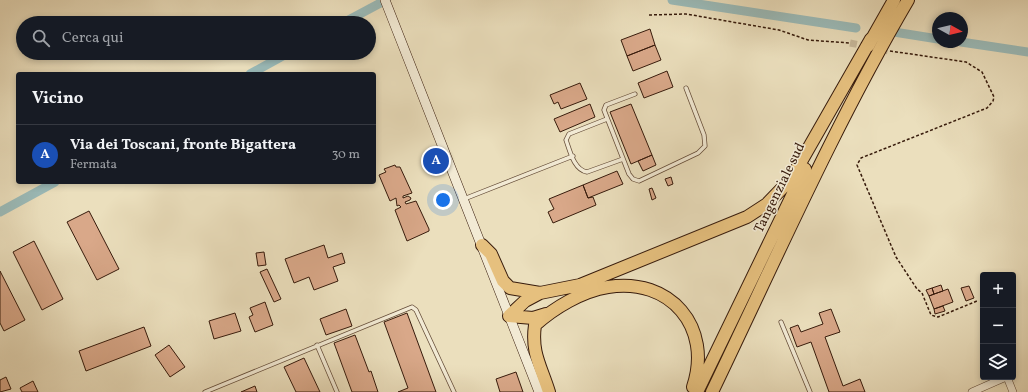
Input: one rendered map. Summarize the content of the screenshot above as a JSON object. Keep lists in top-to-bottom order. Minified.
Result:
{"streets":{"highway":["Tangenziale sud"]},"north":"right","page":{"search":"Cerca qui","heading":"Vicino","list":[{"mark":"A","name":"Via dei Toscani, fronte Bigattera","note":"Fermata","value":"30 m"}],"pins":"A","map_buttons":["+","−"]}}
